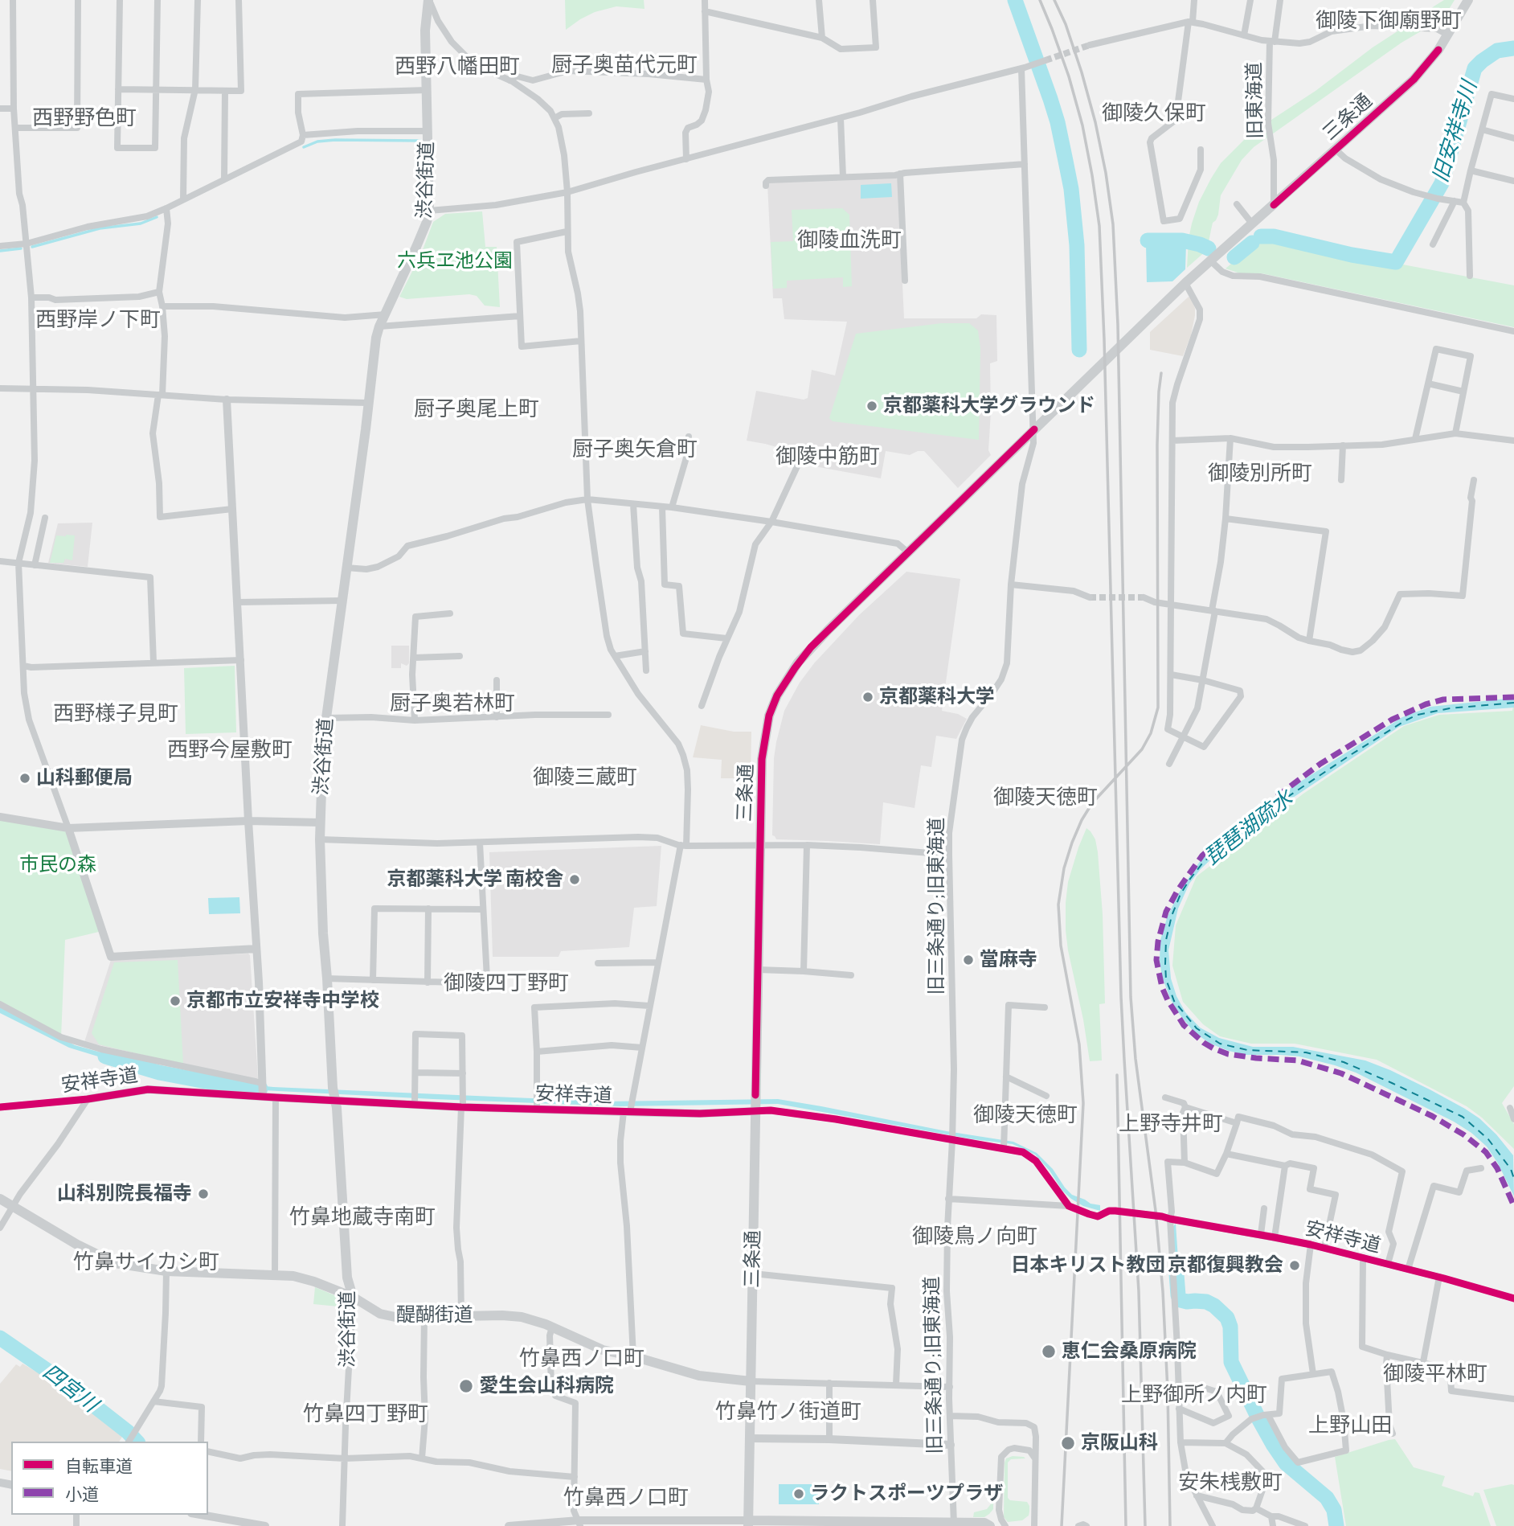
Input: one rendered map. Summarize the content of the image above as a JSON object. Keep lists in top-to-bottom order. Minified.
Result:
{"streets":{"main road":["三条通","渋谷街道","醍醐街道"],"street":["旧東海道","旧三条通り;旧東海道","安祥寺道"]},"crossings":[["旧東海道","三条通"],["三条通","旧三条通り;旧東海道"],["三条通","安祥寺道"],["三条通","醍醐街道"],["渋谷街道","安祥寺道"],["渋谷街道","醍醐街道"],["旧三条通り;旧東海道","安祥寺道"]],"districts":["御陵下御廟野町","厨子奥苗代元町","西野八幡田町","御陵久保町","西野野色町","御陵血洗町","西野岸ノ下町","厨子奥尾上町","厨子奥矢倉町","御陵中筋町","御陵別所町","厨子奥若林町","西野様子見町","西野今屋敷町","御陵三蔵町","御陵天徳町","御陵四丁野町","御陵天徳町","上野寺井町","竹鼻地蔵寺南町","御陵鳥ノ向町","竹鼻サイカシ町","竹鼻西ノ口町","御陵平林町","上野御所ノ内町","竹鼻竹ノ街道町","竹鼻四丁野町","上野山田","安朱桟敷町","竹鼻西ノ口町"],"water":["旧安祥寺川","琵琶湖疏水","四宮川"],"parks":["六兵ヱ池公園","市民の森"],"places":["京都薬科大学グラウンド","京都薬科大学","山科郵便局","京都薬科大学 南校舎","當麻寺","京都市立安祥寺中学校","山科別院長福寺","日本キリスト教団 京都復興教会","恵仁会桑原病院","愛生会山科病院","京阪山科","ラクトスポーツプラザ"],"legend":["自転車道","小道"]}
